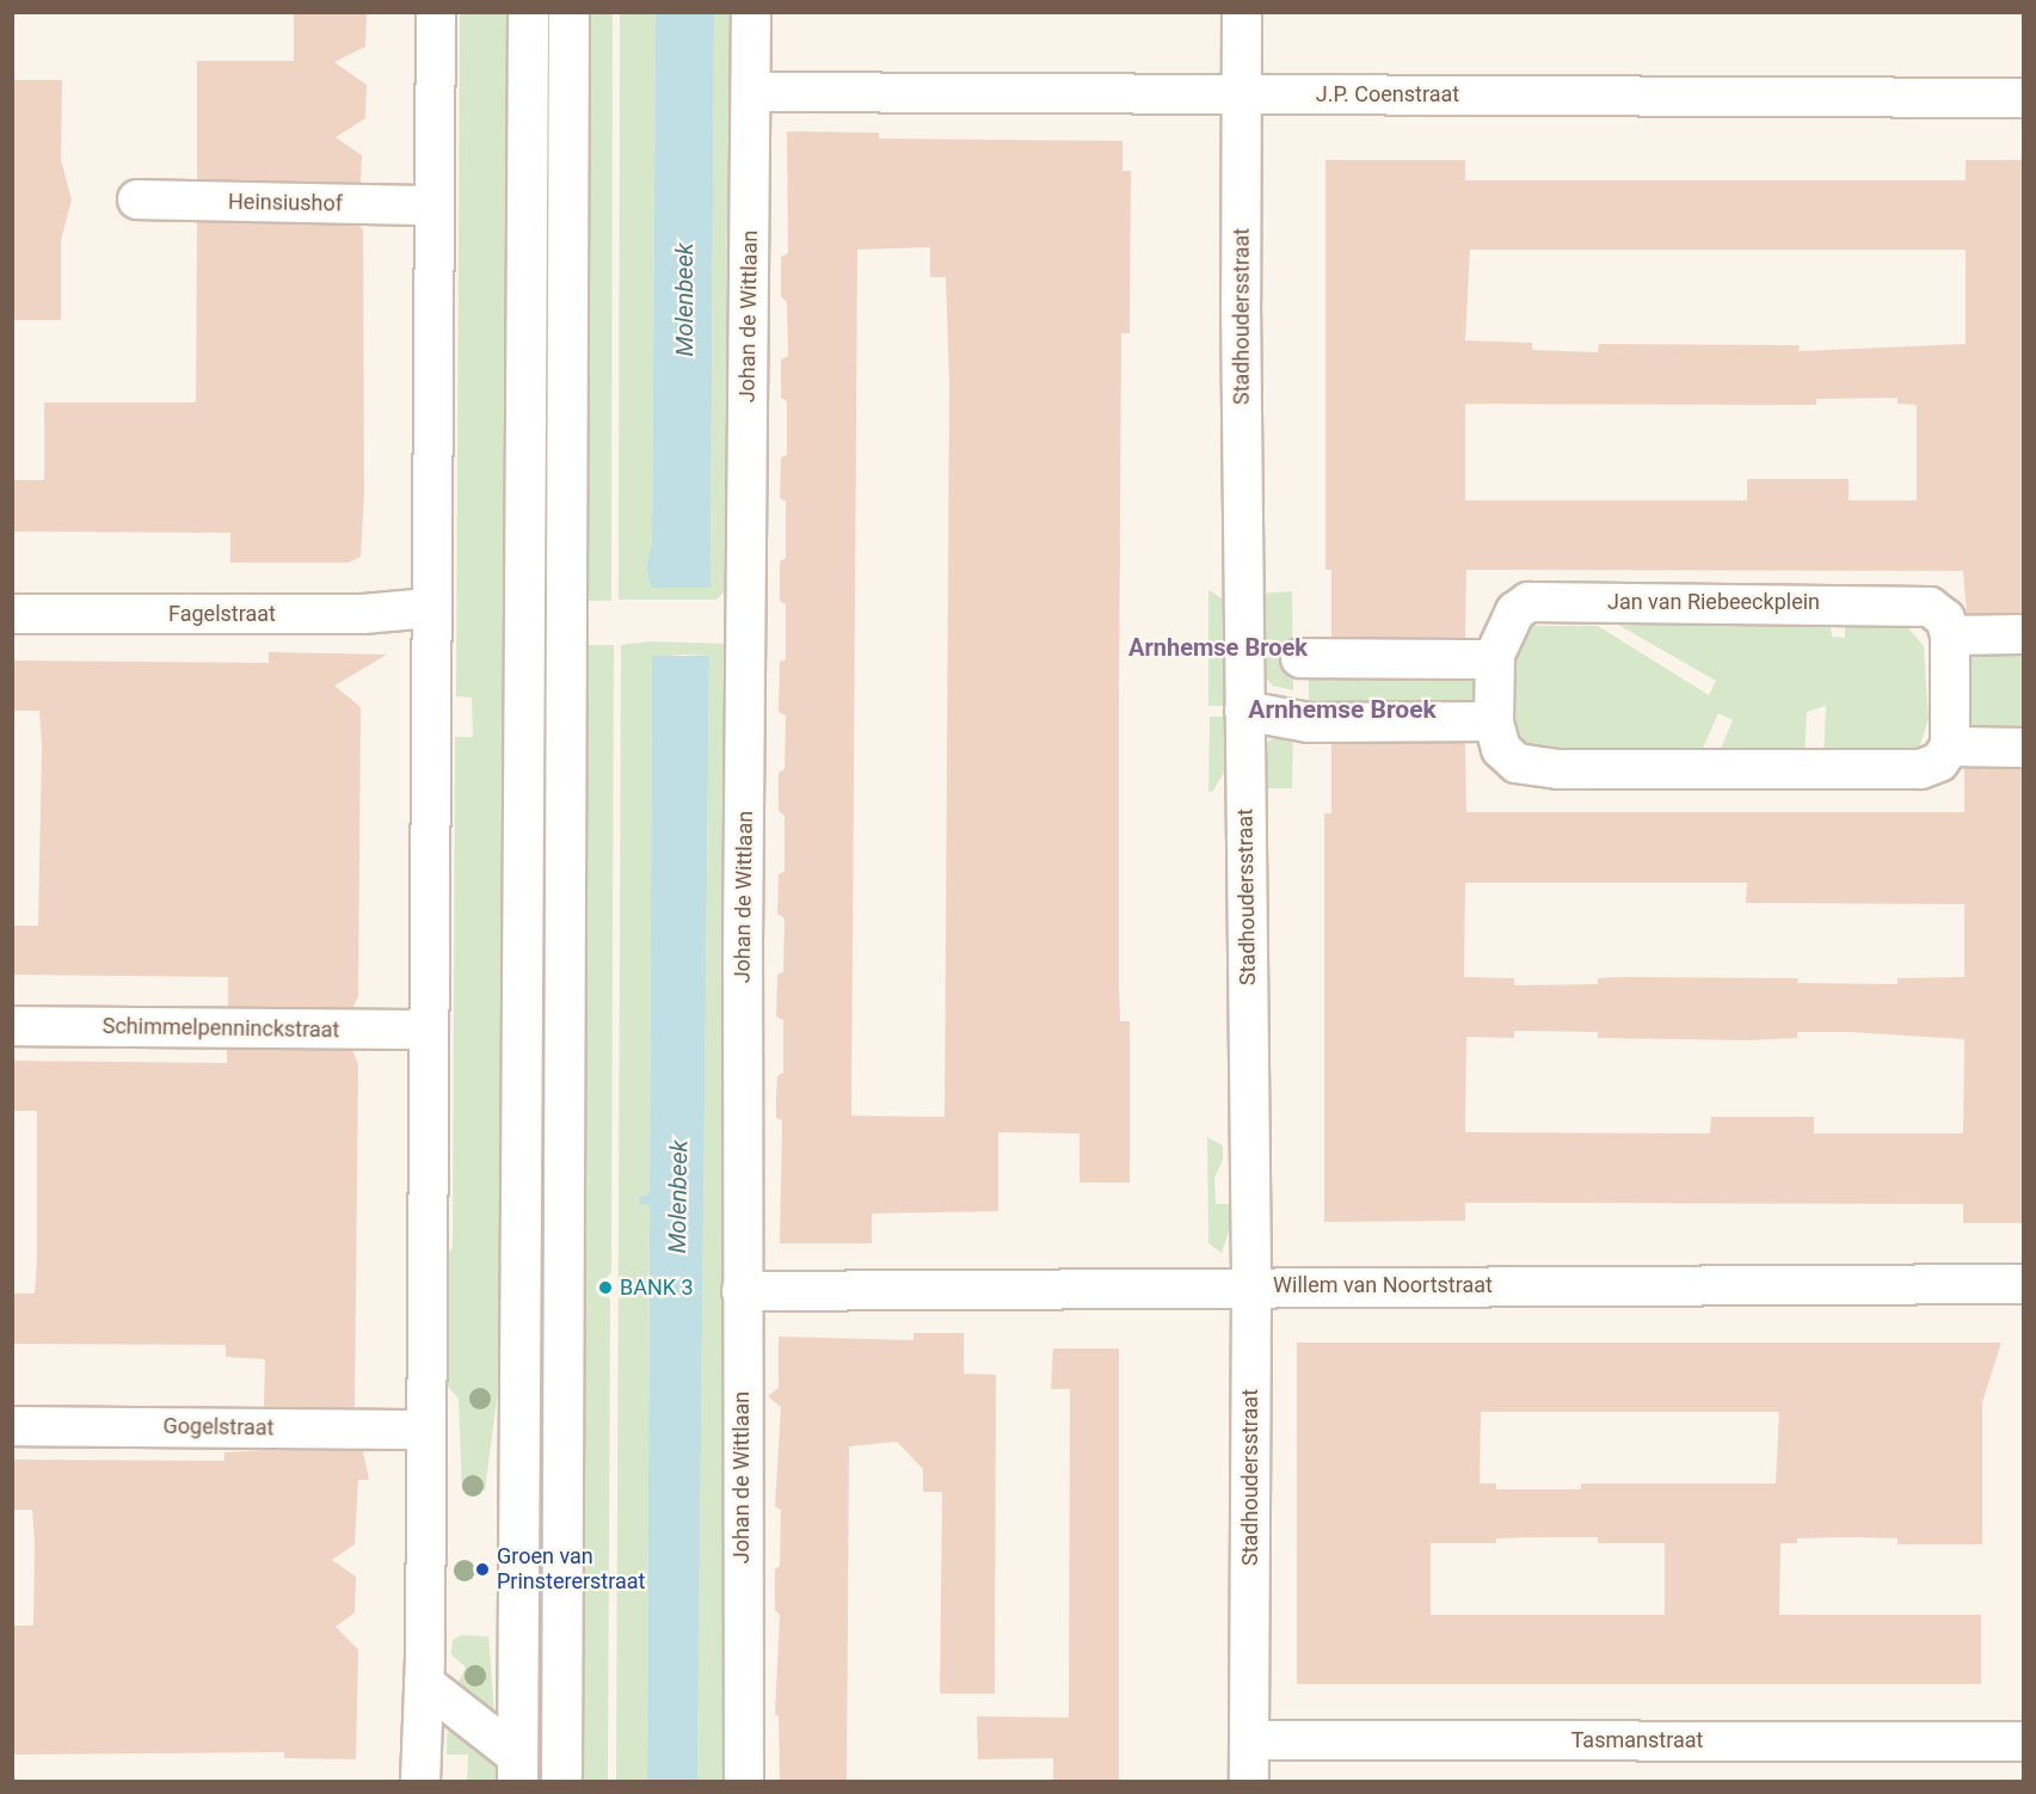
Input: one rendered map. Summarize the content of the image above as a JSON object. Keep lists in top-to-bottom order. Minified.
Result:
{"streets":{"street":["J.P. Coenstraat","Heinsiushof","Johan de Wittlaan","Stadhoudersstraat","Jan van Riebeeckplein","Fagelstraat","Schimmelpenninckstraat","Willem van Noortstraat","Gogelstraat","Tasmanstraat"]},"crossings":[["J.P. Coenstraat","Johan de Wittlaan"],["J.P. Coenstraat","Stadhoudersstraat"],["Johan de Wittlaan","Willem van Noortstraat"],["Stadhoudersstraat","Willem van Noortstraat"],["Stadhoudersstraat","Tasmanstraat"]],"districts":["Arnhemse Broek","Arnhemse Broek"],"water":["Molenbeek"],"places":["BANK 3","Groen van Prinstererstraat"]}
